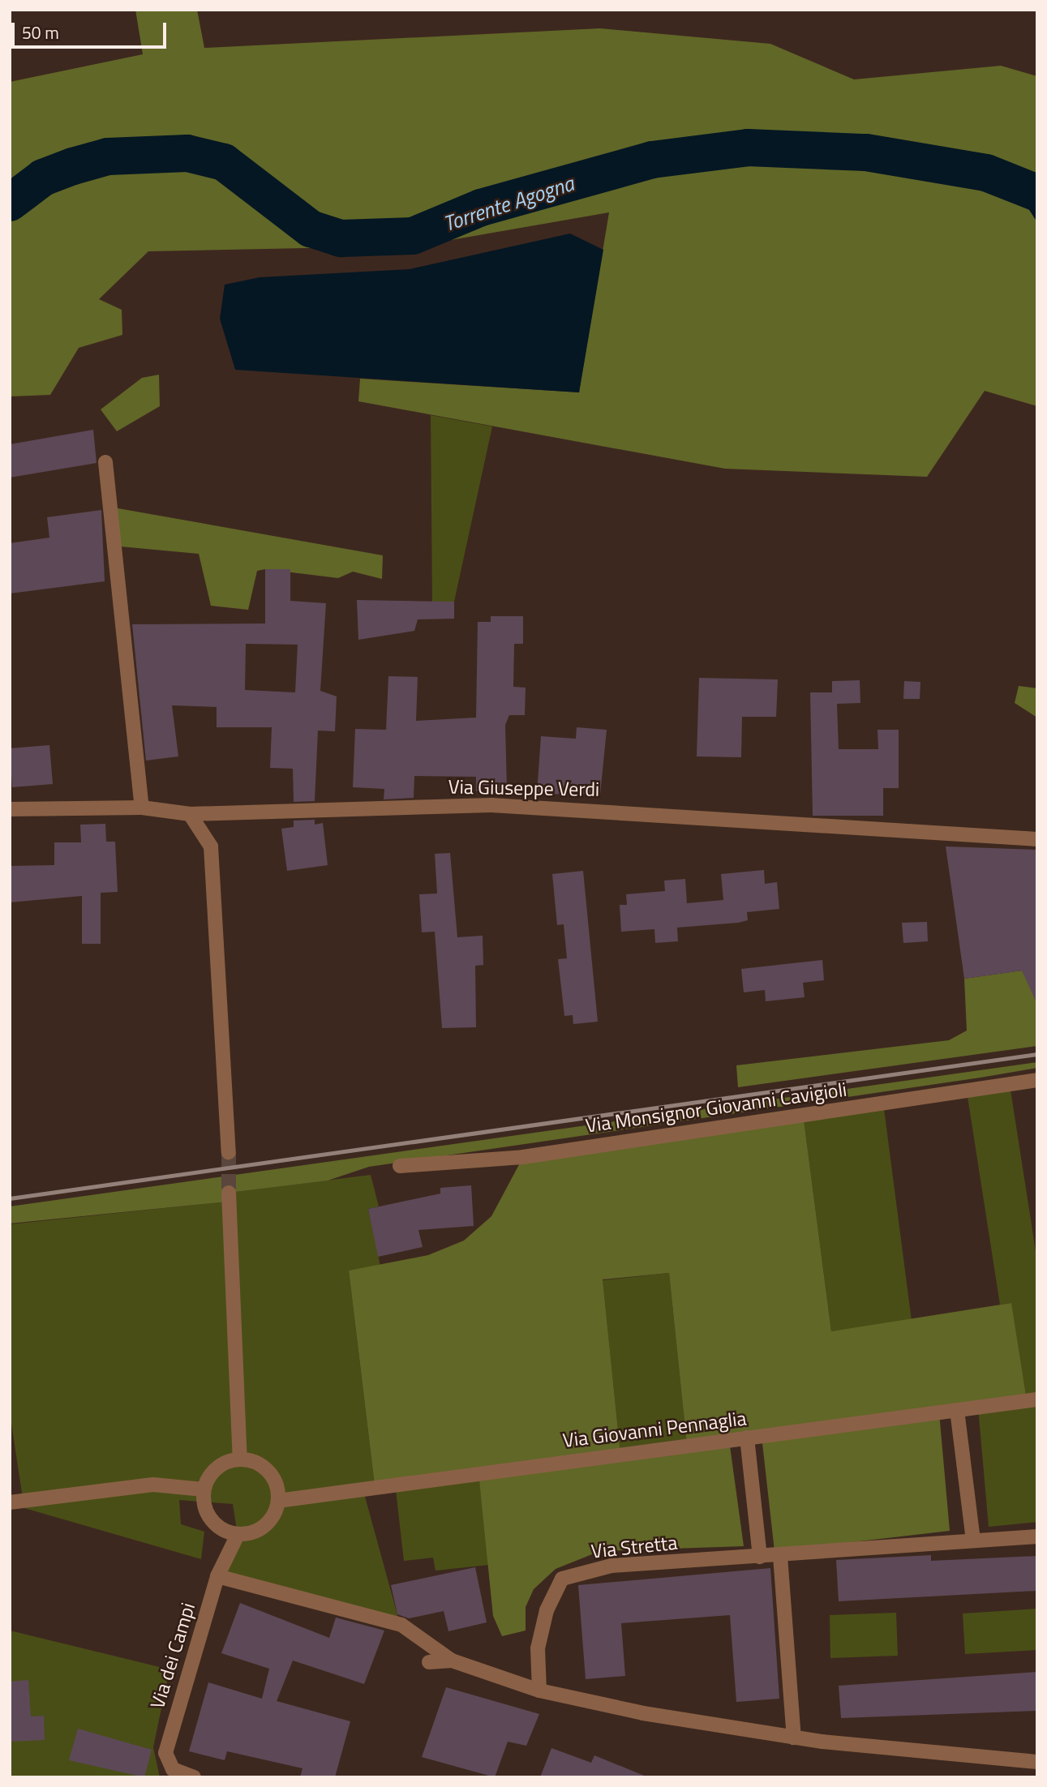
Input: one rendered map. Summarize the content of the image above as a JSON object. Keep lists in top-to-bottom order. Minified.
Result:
{"streets":{"street":["Via Giuseppe Verdi","Via Monsignor Giovanni Cavigioli","Via Giovanni Pennaglia","Via Stretta","Via dei Campi"]},"crossings":[["Via Giovanni Pennaglia","Via dei Campi"]],"water":["Torrente Agogna"],"scale_bar":"50 m"}
